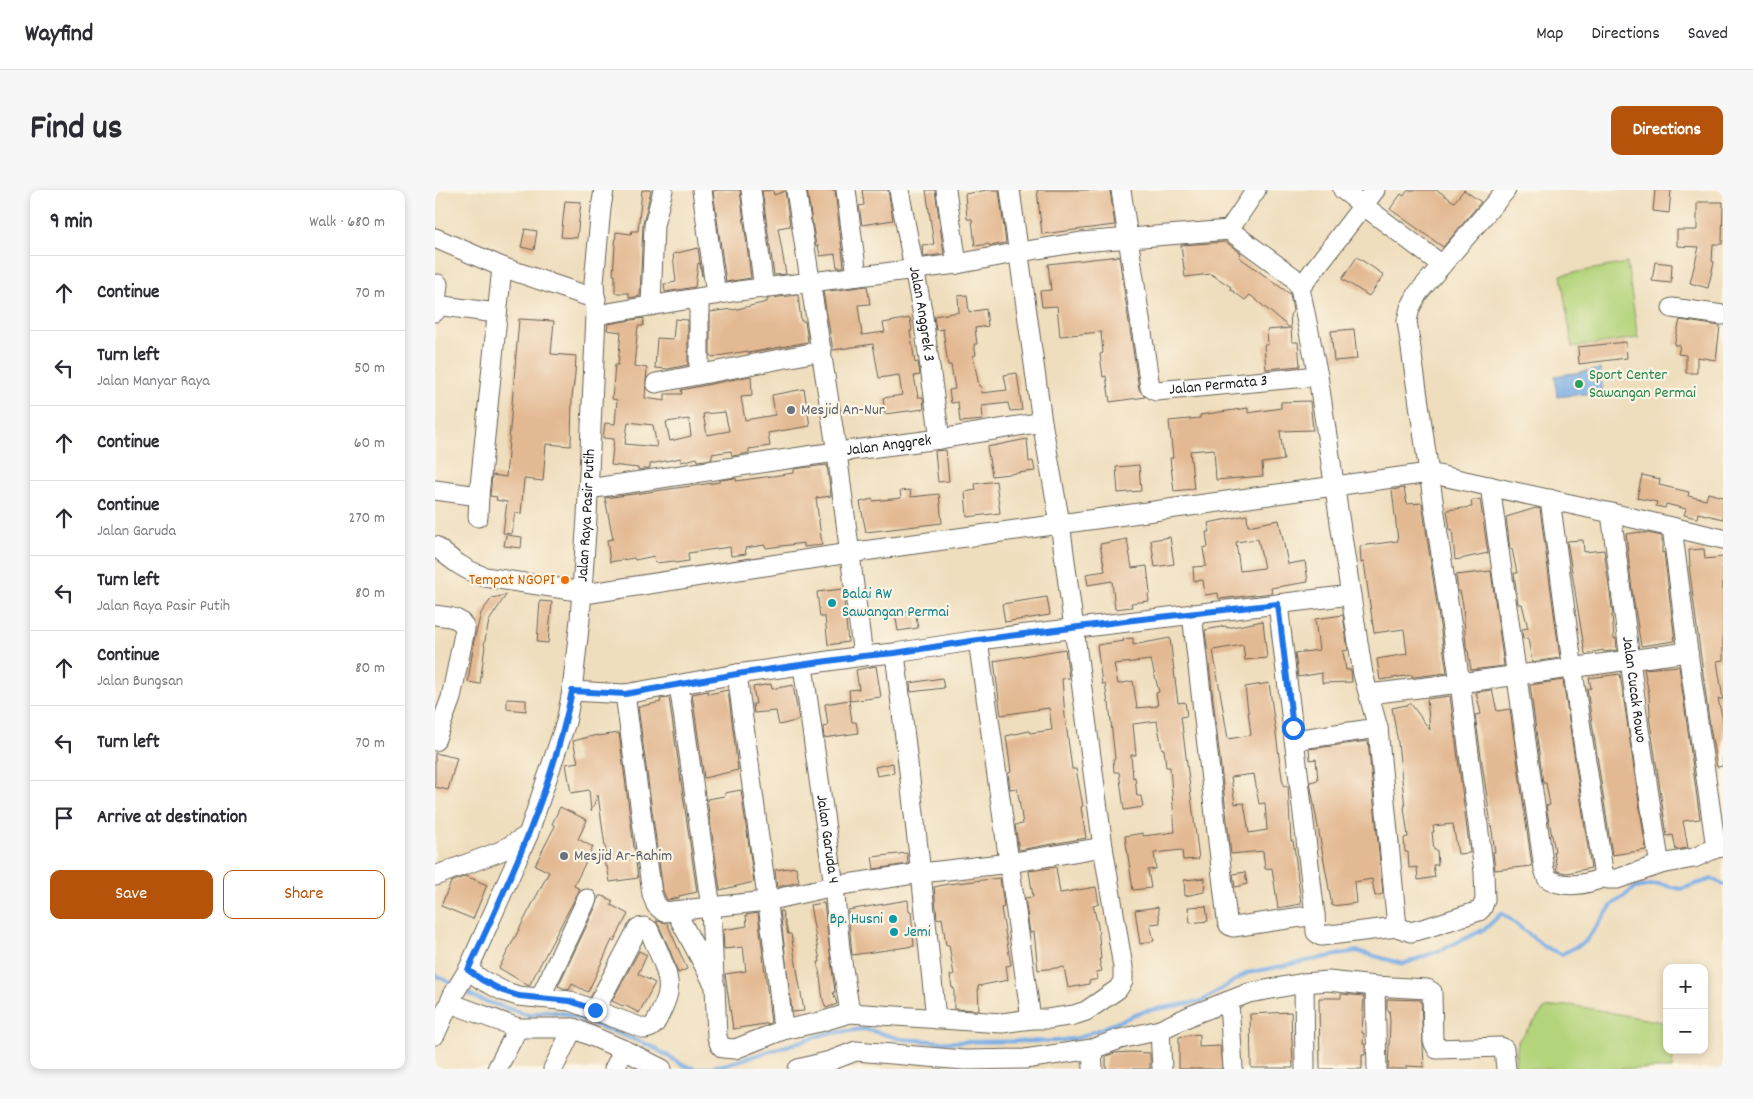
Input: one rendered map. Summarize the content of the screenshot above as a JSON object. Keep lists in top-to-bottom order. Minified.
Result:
{"streets":{"street":["Jalan Anggrek 3","Jalan Permata 3","Jalan Anggrek","Jalan Raya Pasir Putih","Jalan Cucak Rowo","Jalan Garuda 4"]},"crossings":[["Jalan Anggrek 3","Jalan Anggrek"],["Jalan Anggrek","Jalan Raya Pasir Putih"]],"places":["Sport Center Sawangan Permai","Mesjid An-Nur","Tempat NGOPI","Balai RW Sawangan Permai","Mesjid Ar-Rahim","Bp. Husni","Jemi"],"page":{"header":"Wayfind","nav":["Map","Directions","Saved"],"title":"Find us","buttons":["Directions",["Save","Share"]],"heading":["9 min","Walk · 680 m"],"list":[["Continue","70 m"],["Turn left","Jalan Manyar Raya","50 m"],["Continue","60 m"],["Continue","Jalan Garuda","270 m"],["Turn left","Jalan Raya Pasir Putih","80 m"],["Continue","Jalan Bungsan","80 m"],["Turn left","70 m"],"Arrive at destination"],"map_buttons":["+","−"]}}
